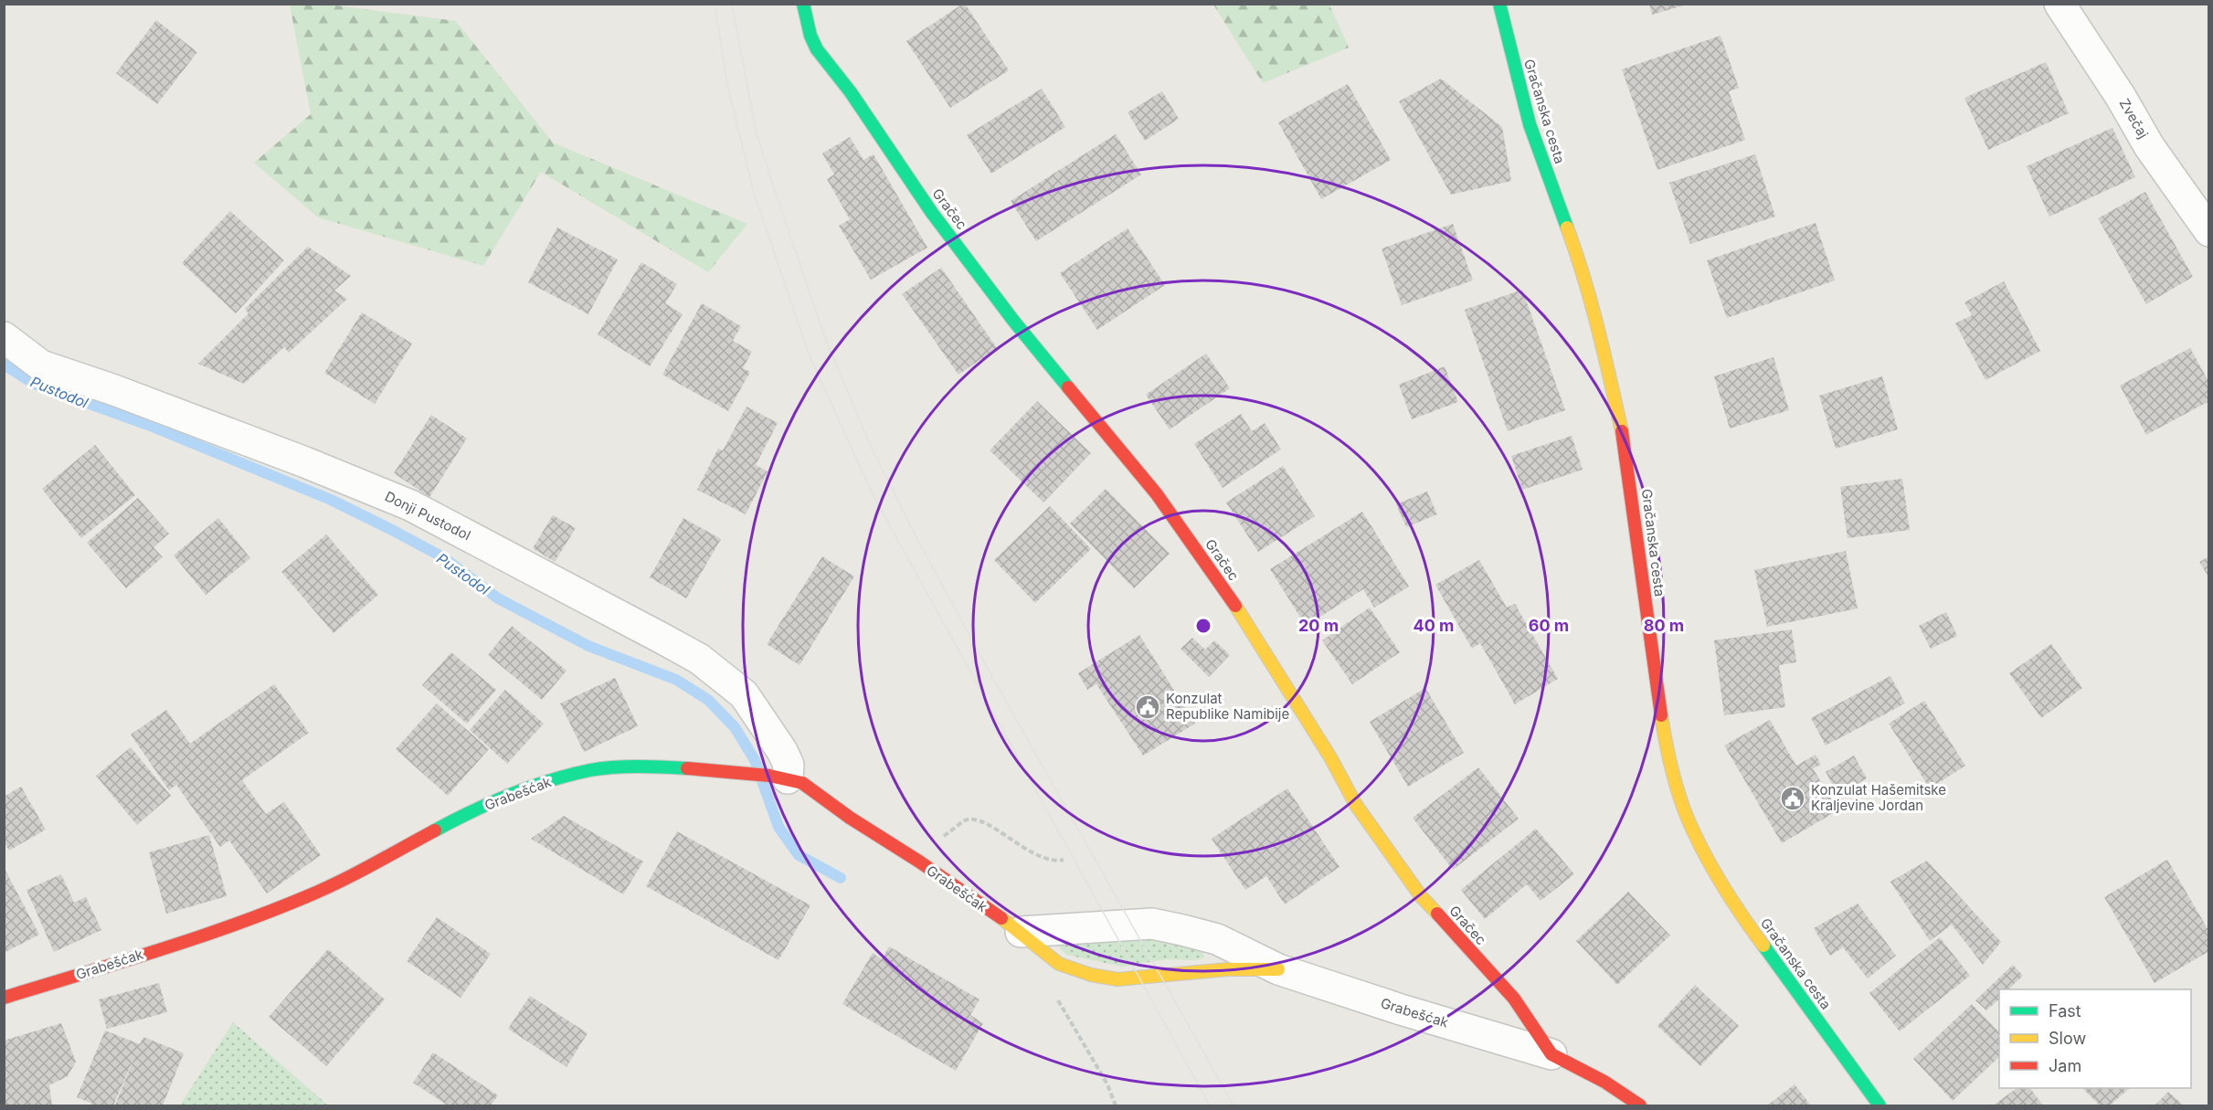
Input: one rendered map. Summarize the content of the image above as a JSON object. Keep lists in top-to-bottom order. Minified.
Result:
{"streets":{"street":["Gračanska cesta","Zvečaj","Gračec","Donji Pustodol","Grabešćak"]},"crossings":[["Gračec","Grabešćak"],["Donji Pustodol","Grabešćak"]],"water":["Pustodol"],"places":{"public building":["Konzulat Republike Namibije","Konzulat Hašemitske Kraljevine Jordan"]},"legend":["Fast","Slow","Jam"],"rings":["20 m","40 m","60 m","80 m"]}
